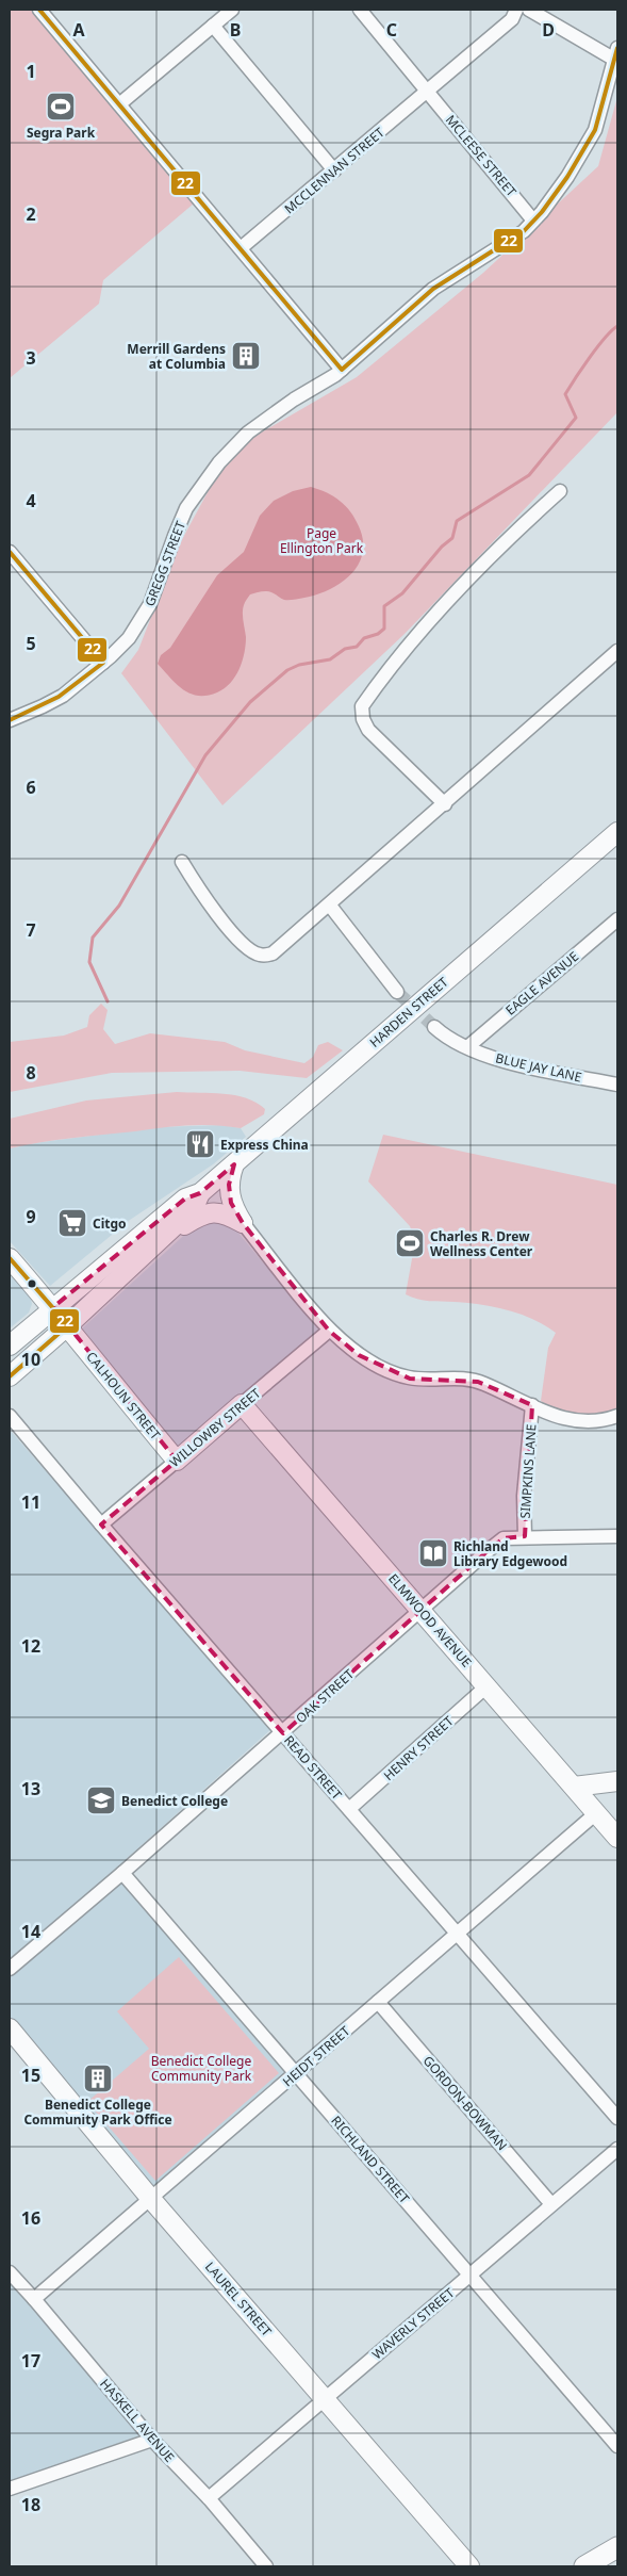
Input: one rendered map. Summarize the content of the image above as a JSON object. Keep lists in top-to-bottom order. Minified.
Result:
{"streets":{"street":["MCLEESE STREET","MCCLENNAN STREET","GREGG STREET","EAGLE AVENUE","HARDEN STREET","BLUE JAY LANE","CALHOUN STREET","WILLOWBY STREET","SIMPKINS LANE","ELMWOOD AVENUE","OAK STREET","HENRY STREET","READ STREET","HEIDT STREET","GORDON-BOWMAN","RICHLAND STREET","LAUREL STREET","WAVERLY STREET","HASKELL AVENUE"]},"crossings":[["MCLEESE STREET","MCCLENNAN STREET"],["MCLEESE STREET","GREGG STREET"],["EAGLE AVENUE","BLUE JAY LANE"],["HARDEN STREET","CALHOUN STREET"],["CALHOUN STREET","WILLOWBY STREET"],["WILLOWBY STREET","ELMWOOD AVENUE"],["WILLOWBY STREET","READ STREET"],["SIMPKINS LANE","OAK STREET"],["ELMWOOD AVENUE","OAK STREET"],["ELMWOOD AVENUE","HENRY STREET"],["ELMWOOD AVENUE","HEIDT STREET"],["OAK STREET","READ STREET"],["OAK STREET","RICHLAND STREET"],["HENRY STREET","READ STREET"],["READ STREET","HEIDT STREET"],["HEIDT STREET","GORDON-BOWMAN"],["HEIDT STREET","RICHLAND STREET"],["HEIDT STREET","LAUREL STREET"],["HEIDT STREET","HASKELL AVENUE"],["GORDON-BOWMAN","WAVERLY STREET"],["RICHLAND STREET","WAVERLY STREET"],["LAUREL STREET","WAVERLY STREET"],["WAVERLY STREET","HASKELL AVENUE"]],"parks":["Page Ellington Park","Benedict College Community Park"],"places":{"sports":["Segra Park","Charles R. Drew Wellness Center"],"building":["Merrill Gardens at Columbia","Benedict College Community Park Office"],"restaurant":["Express China"],"supermarket":["Citgo"],"library":["Richland Library Edgewood"],"school or university":["Benedict College"]},"lines":["transit line 22"],"grid":{"columns":["A","B","C","D"],"rows":["1","2","3","4","5","6","7","8","9","10","11","12","13","14","15","16","17","18"]}}
